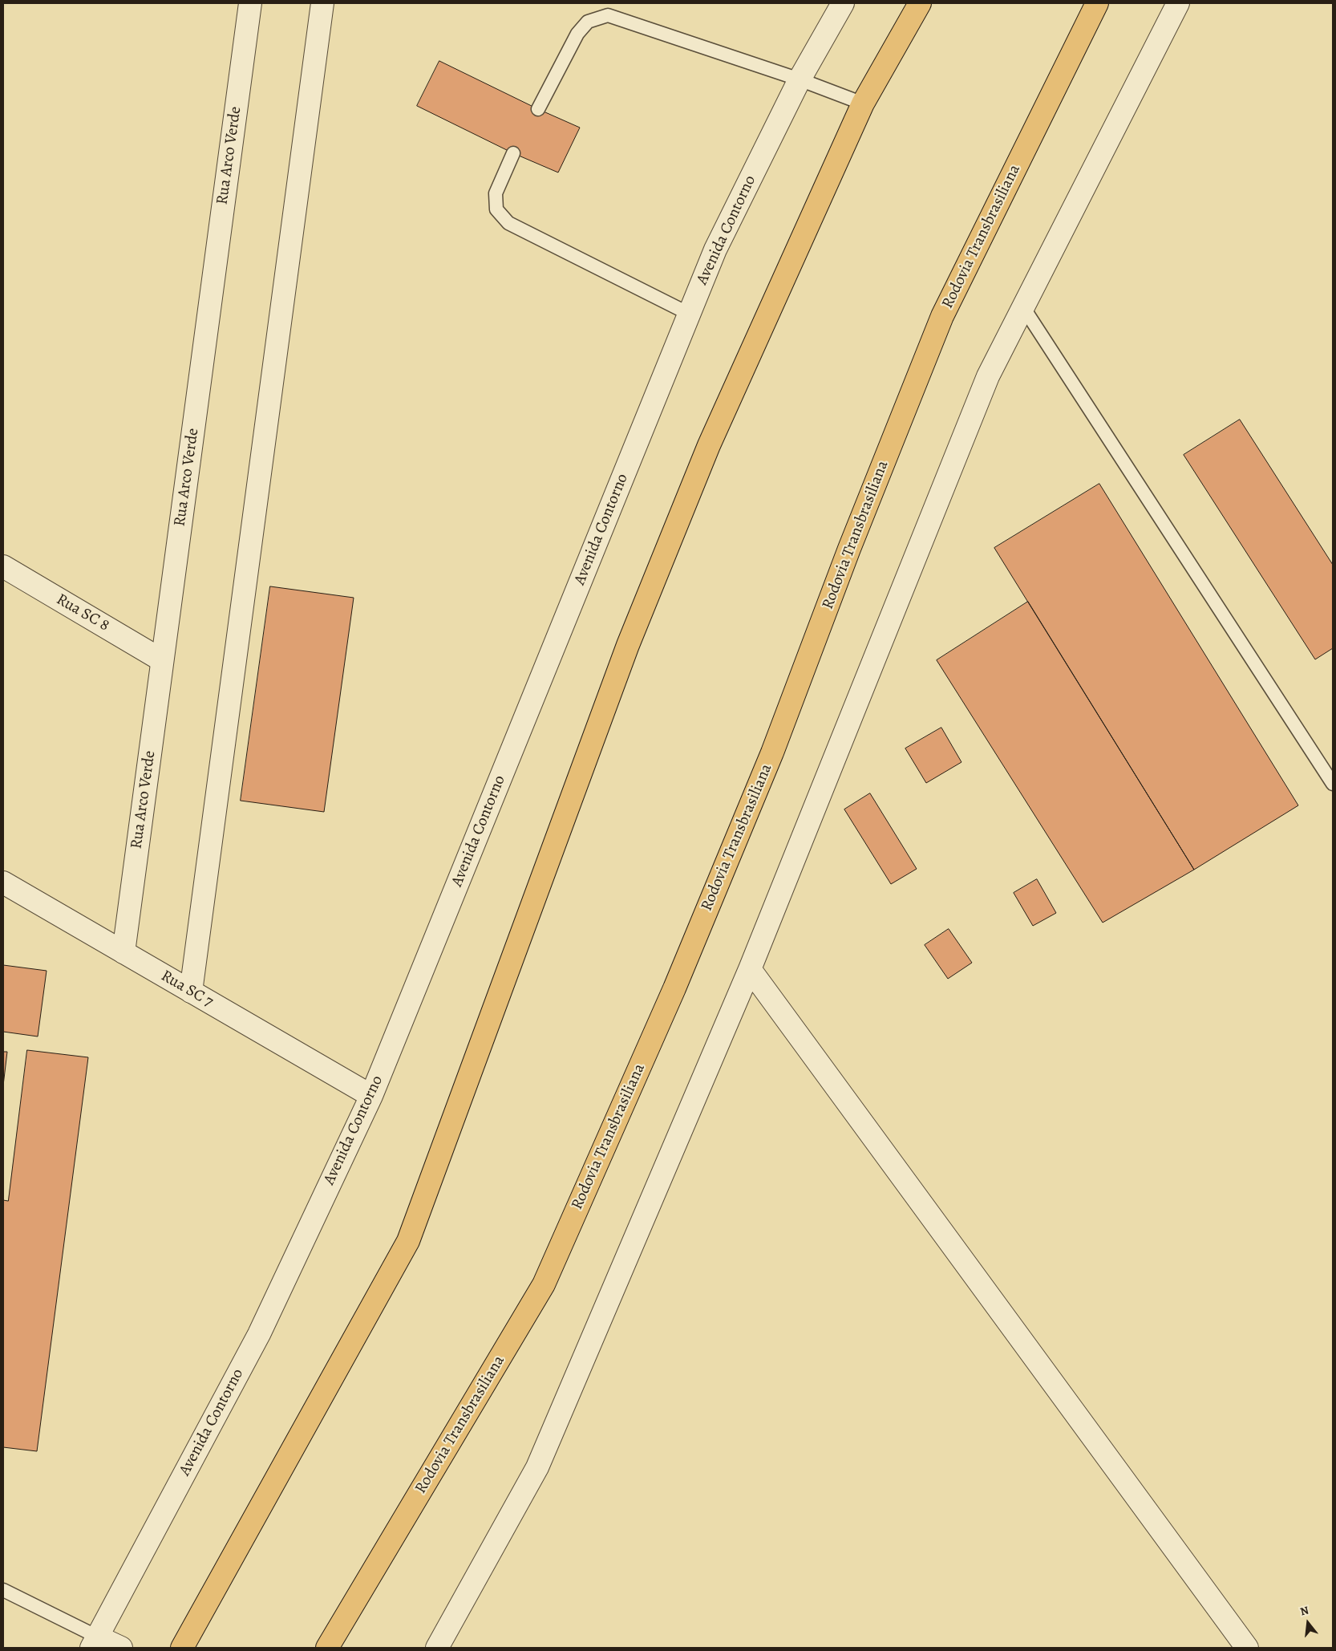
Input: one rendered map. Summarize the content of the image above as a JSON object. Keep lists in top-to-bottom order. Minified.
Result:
{"streets":{"highway":["Rodovia Transbrasiliana"],"street":["Rua Arco Verde","Avenida Contorno","Rua SC 8","Rua SC 7"]},"crossings":[["Rua Arco Verde","Rua SC 8"],["Rua Arco Verde","Rua SC 7"],["Avenida Contorno","Rua SC 7"]],"north":"top"}
